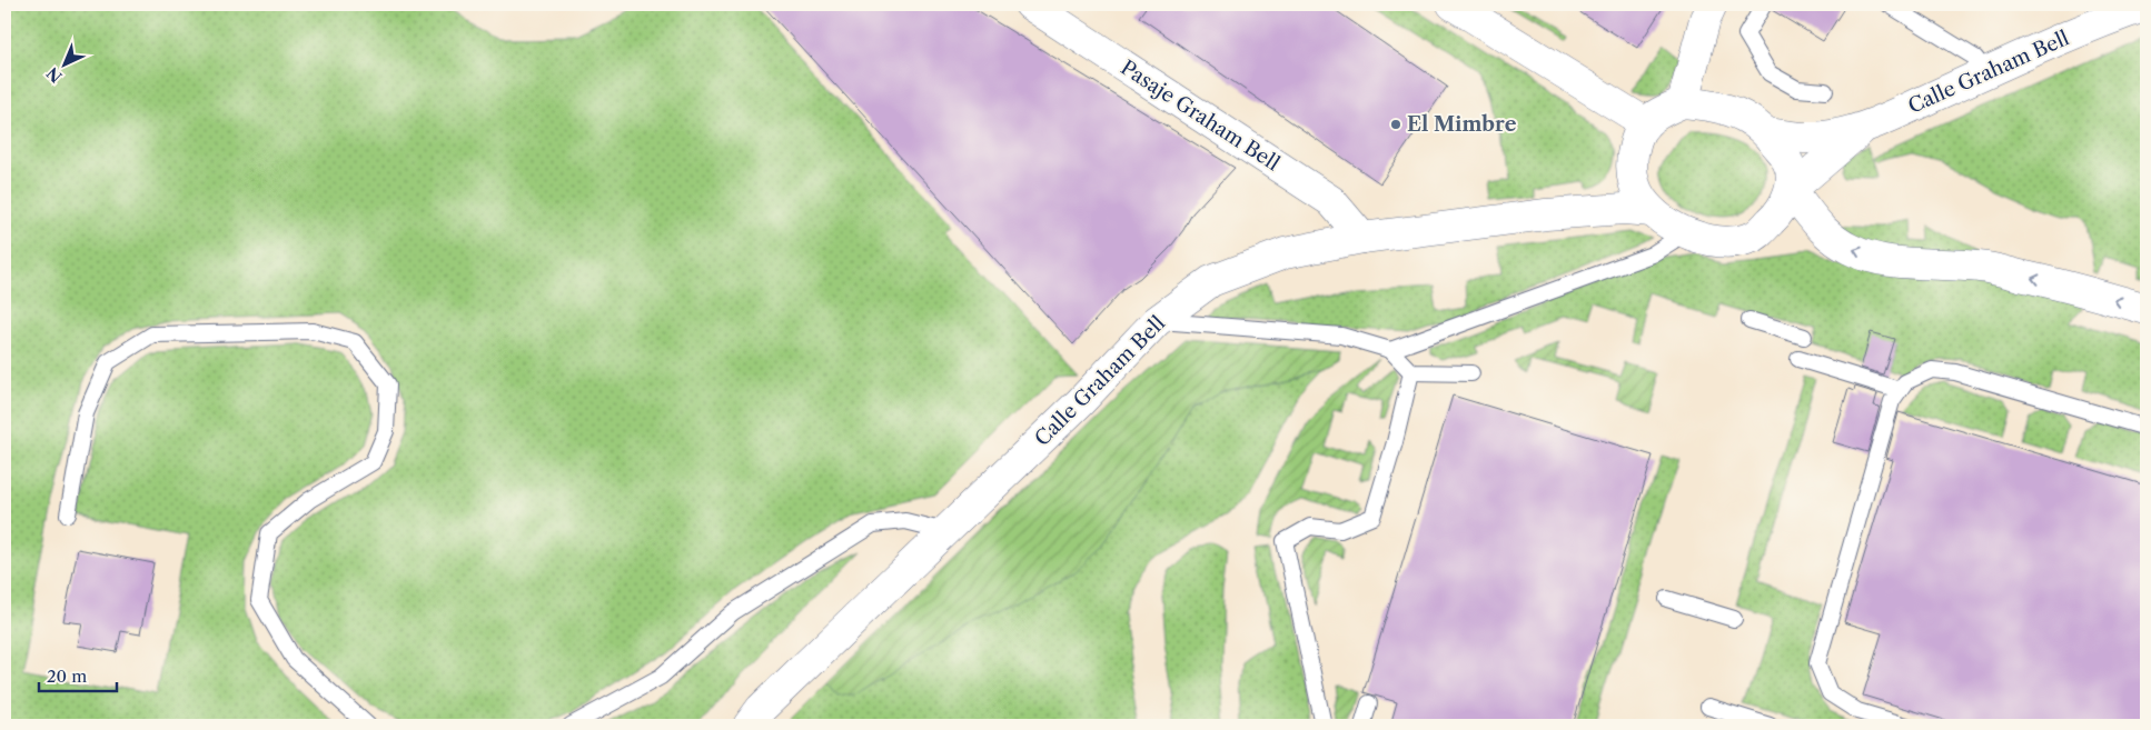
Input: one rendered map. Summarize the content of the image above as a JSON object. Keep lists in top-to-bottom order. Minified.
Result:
{"streets":{"street":["Calle Graham Bell","Pasaje Graham Bell"]},"crossings":[["Calle Graham Bell","Pasaje Graham Bell"]],"places":["El Mimbre"],"scale_bar":"20 m","north":"bottom left"}
